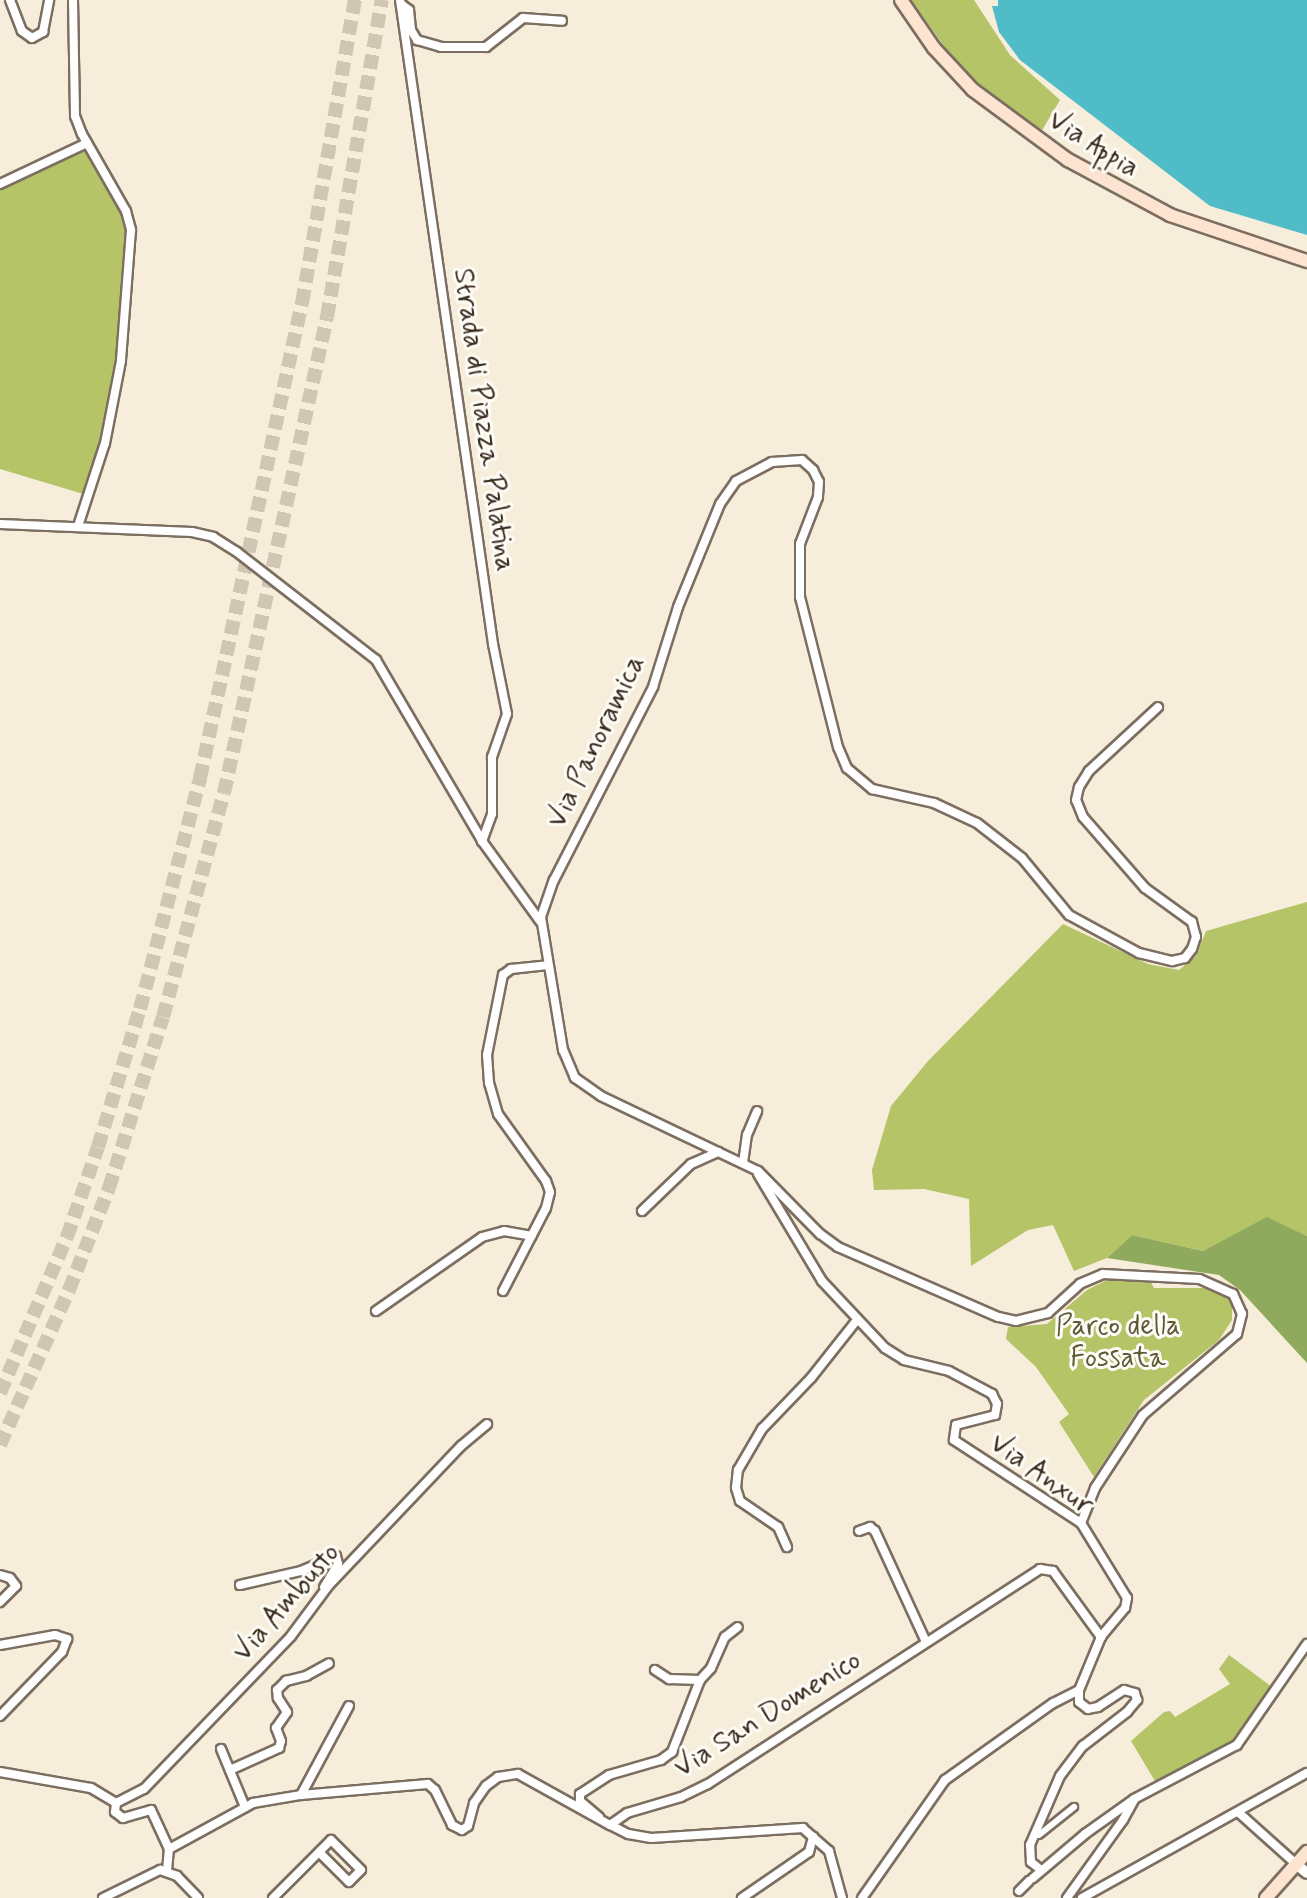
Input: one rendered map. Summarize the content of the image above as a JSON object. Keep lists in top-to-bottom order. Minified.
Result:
{"streets":{"main road":["Via Appia"],"street":["Strada di Piazza Palatina","Via Panoramica","Via Anxur","Via Ambusto","Via San Domenico"]},"crossings":[["Via Panoramica","Via Anxur"],["Via Anxur","Via San Domenico"]],"parks":["Parco della Fossata"]}
